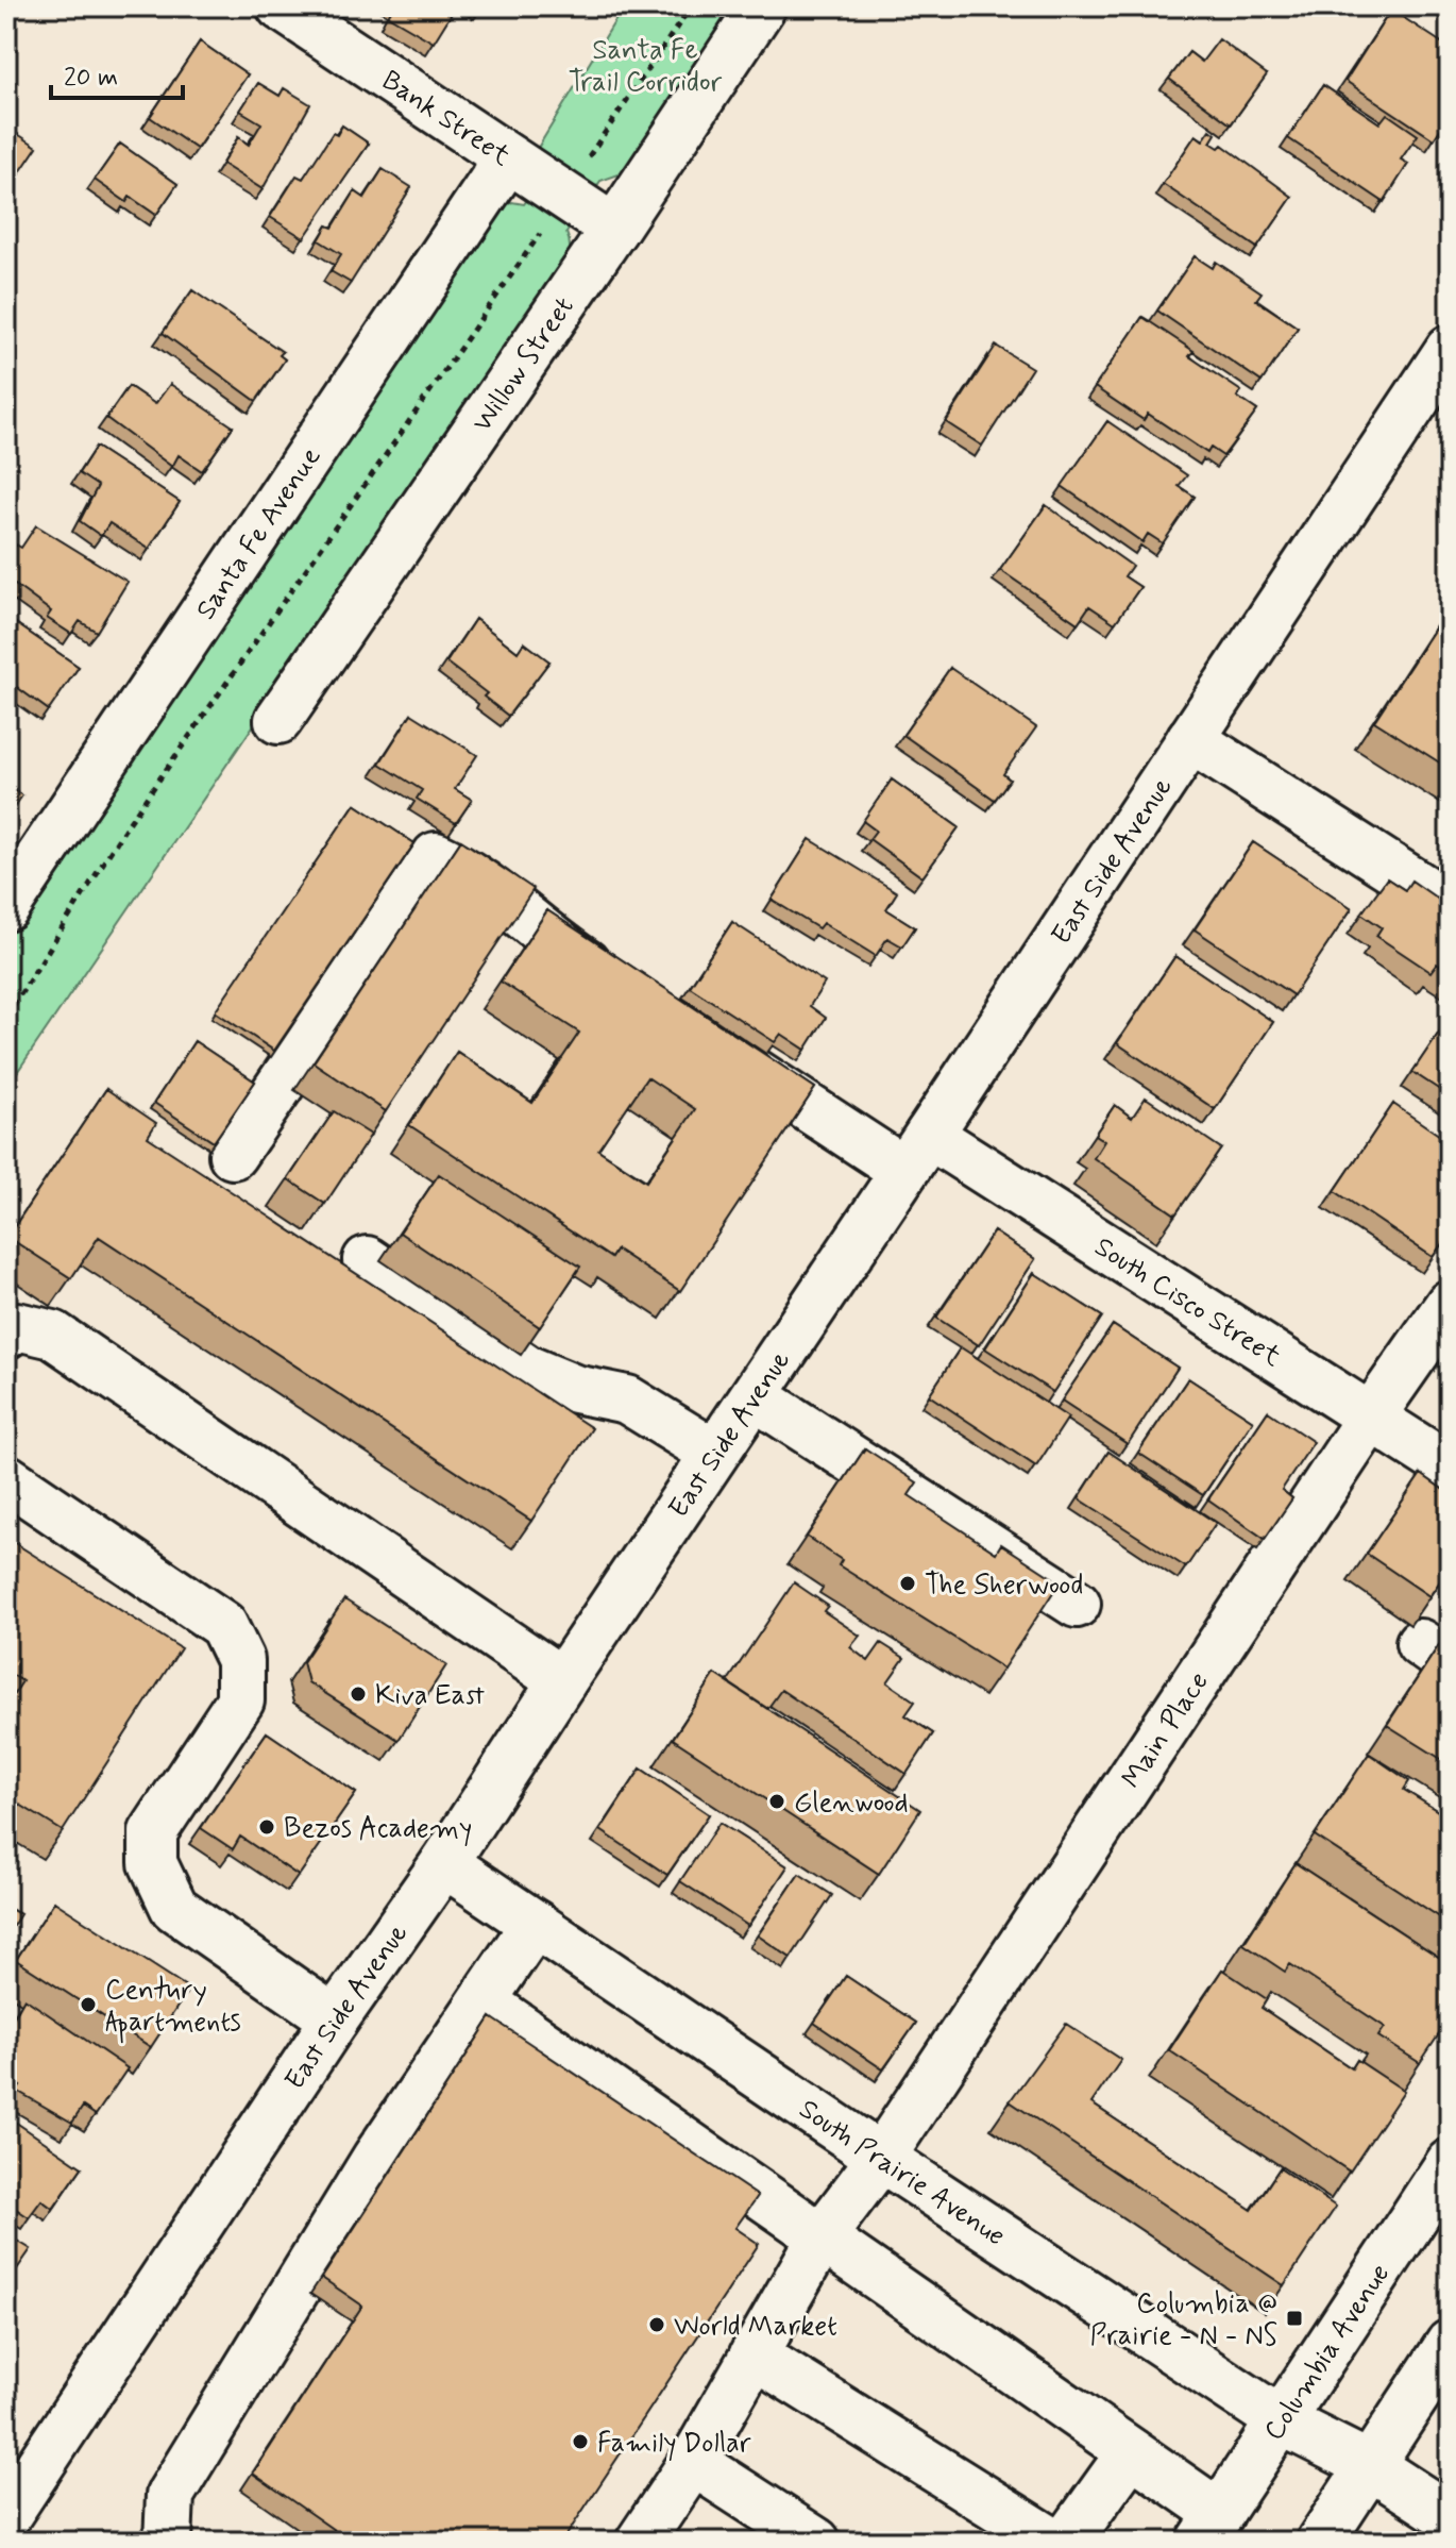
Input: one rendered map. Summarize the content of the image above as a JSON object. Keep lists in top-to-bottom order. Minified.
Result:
{"streets":{"street":["Bank Street","Willow Street","Santa Fe Avenue","East Side Avenue","South Cisco Street","Main Place","South Prairie Avenue","Columbia Avenue"]},"crossings":[["Bank Street","Willow Street"],["Bank Street","Santa Fe Avenue"],["East Side Avenue","South Cisco Street"],["East Side Avenue","South Prairie Avenue"],["South Cisco Street","Main Place"],["Main Place","South Prairie Avenue"],["South Prairie Avenue","Columbia Avenue"]],"parks":["Santa Fe Trail Corridor"],"places":{"other":["The Sherwood","Kiva East","Glenwood","Bezos Academy","Century Apartments","World Market","Family Dollar"],"transit":["Columbia @ Prairie - N - NS"]},"scale_bar":"20 m"}
